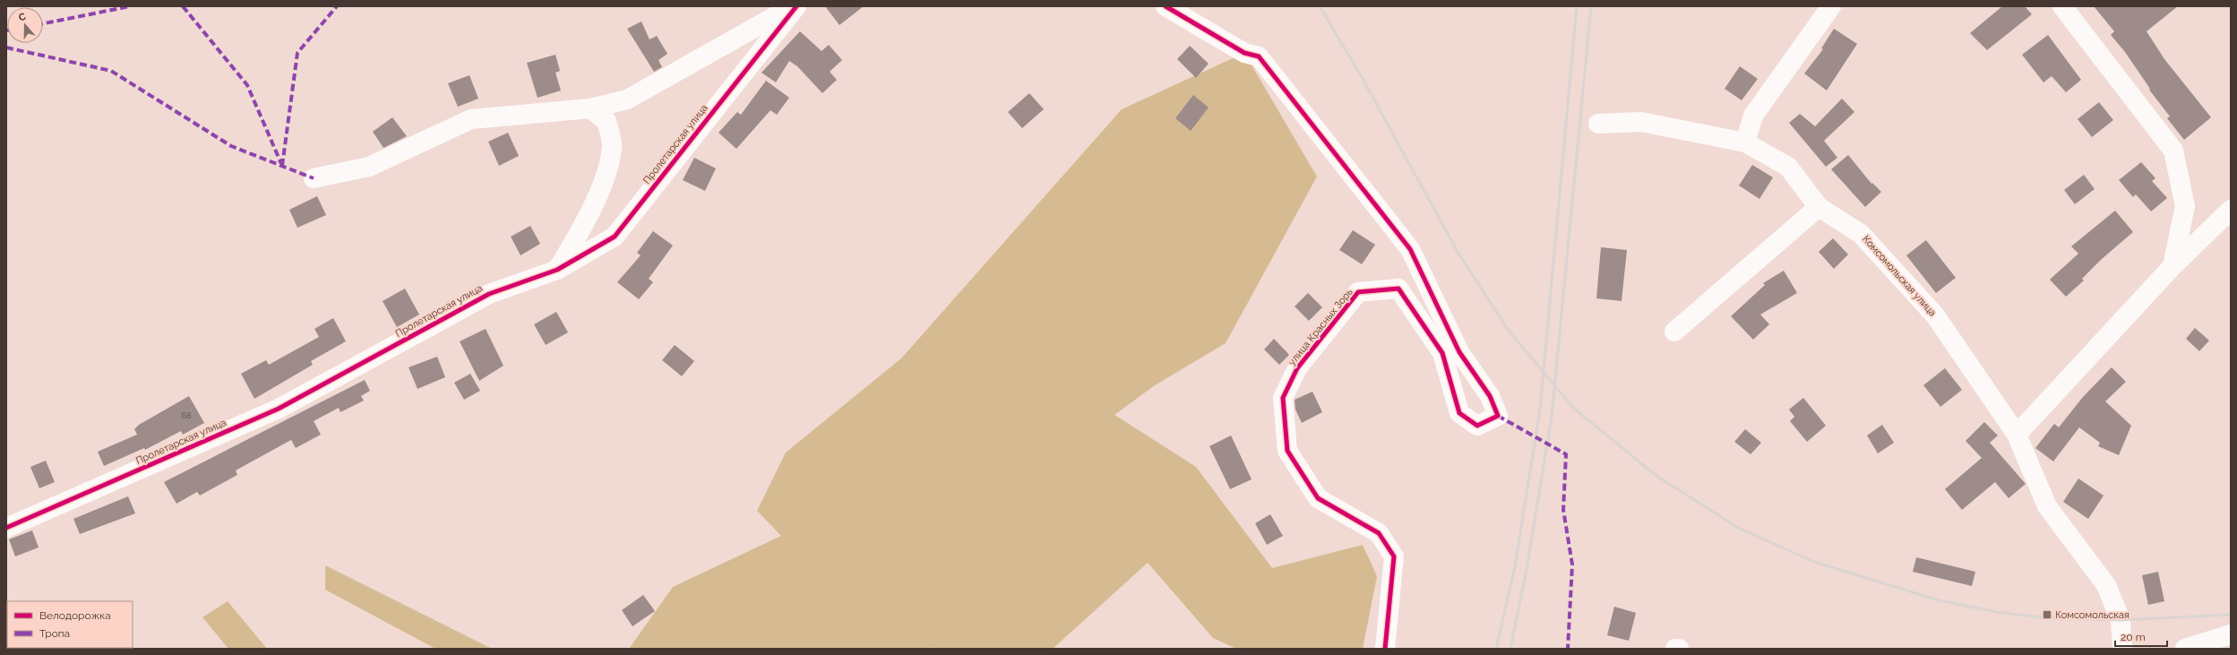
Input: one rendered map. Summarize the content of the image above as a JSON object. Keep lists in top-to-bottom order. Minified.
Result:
{"streets":{"street":["Пролетарская улица","Комсомольская улица","улица Красных Зорь"]},"places":{"transit":["Комсомольская"]},"house_numbers":["68"],"legend":["Велодорожка","Тропа"],"scale_bar":"20 m","north":"top"}
